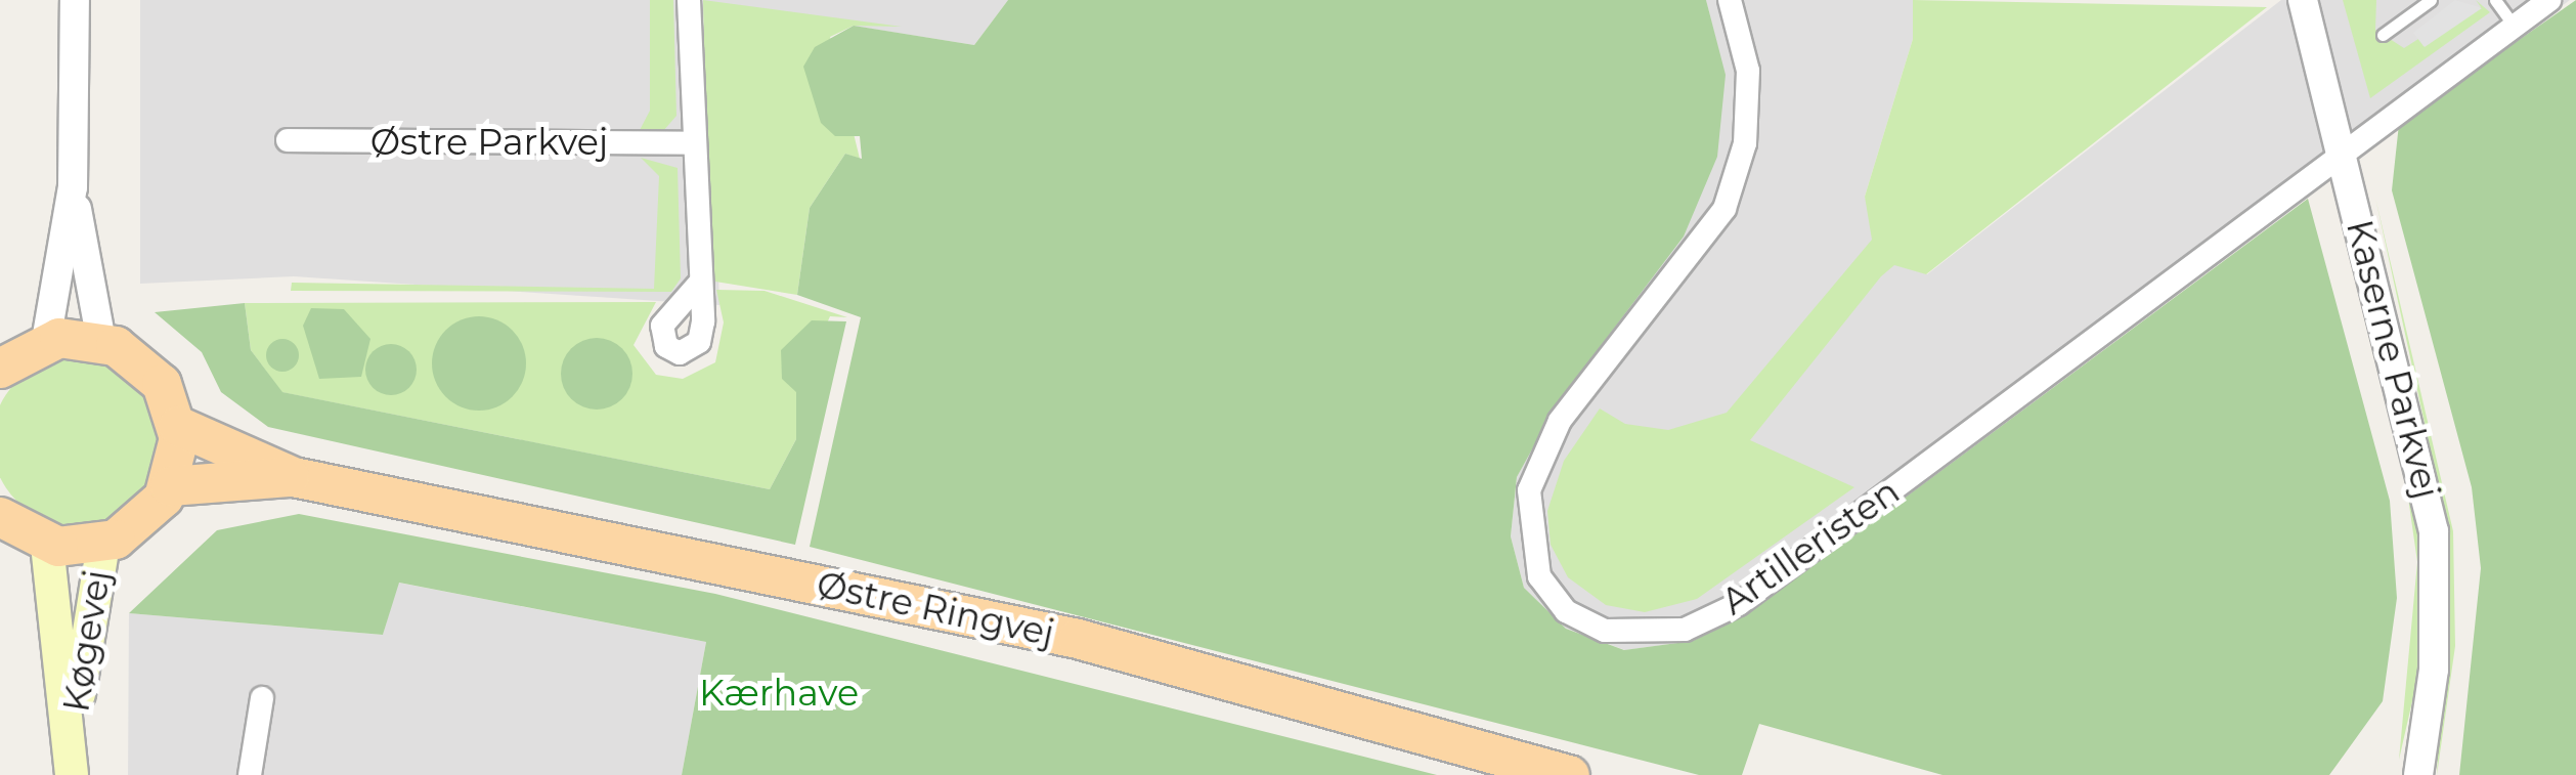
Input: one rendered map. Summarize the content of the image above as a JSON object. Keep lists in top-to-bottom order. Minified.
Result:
{"streets":{"main road":["Østre Ringvej","Køgevej"],"street":["Østre Parkvej","Kaserne Parkvej","Artilleristen"]},"crossings":[["Kaserne Parkvej","Artilleristen"]],"parks":["Kærhave"]}
